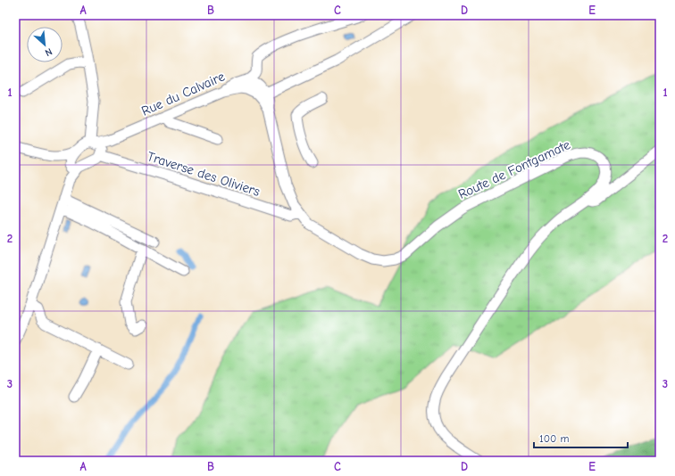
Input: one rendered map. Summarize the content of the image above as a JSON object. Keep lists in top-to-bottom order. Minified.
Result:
{"streets":{"street":["Rue du Calvaire","Route de Fontgamate","Traverse des Oliviers"]},"crossings":[["Rue du Calvaire","Route de Fontgamate"],["Route de Fontgamate","Traverse des Oliviers"]],"scale_bar":"100 m","north":"bottom right","grid":{"columns":["A","B","C","D","E"],"rows":["1","2","3"]}}
